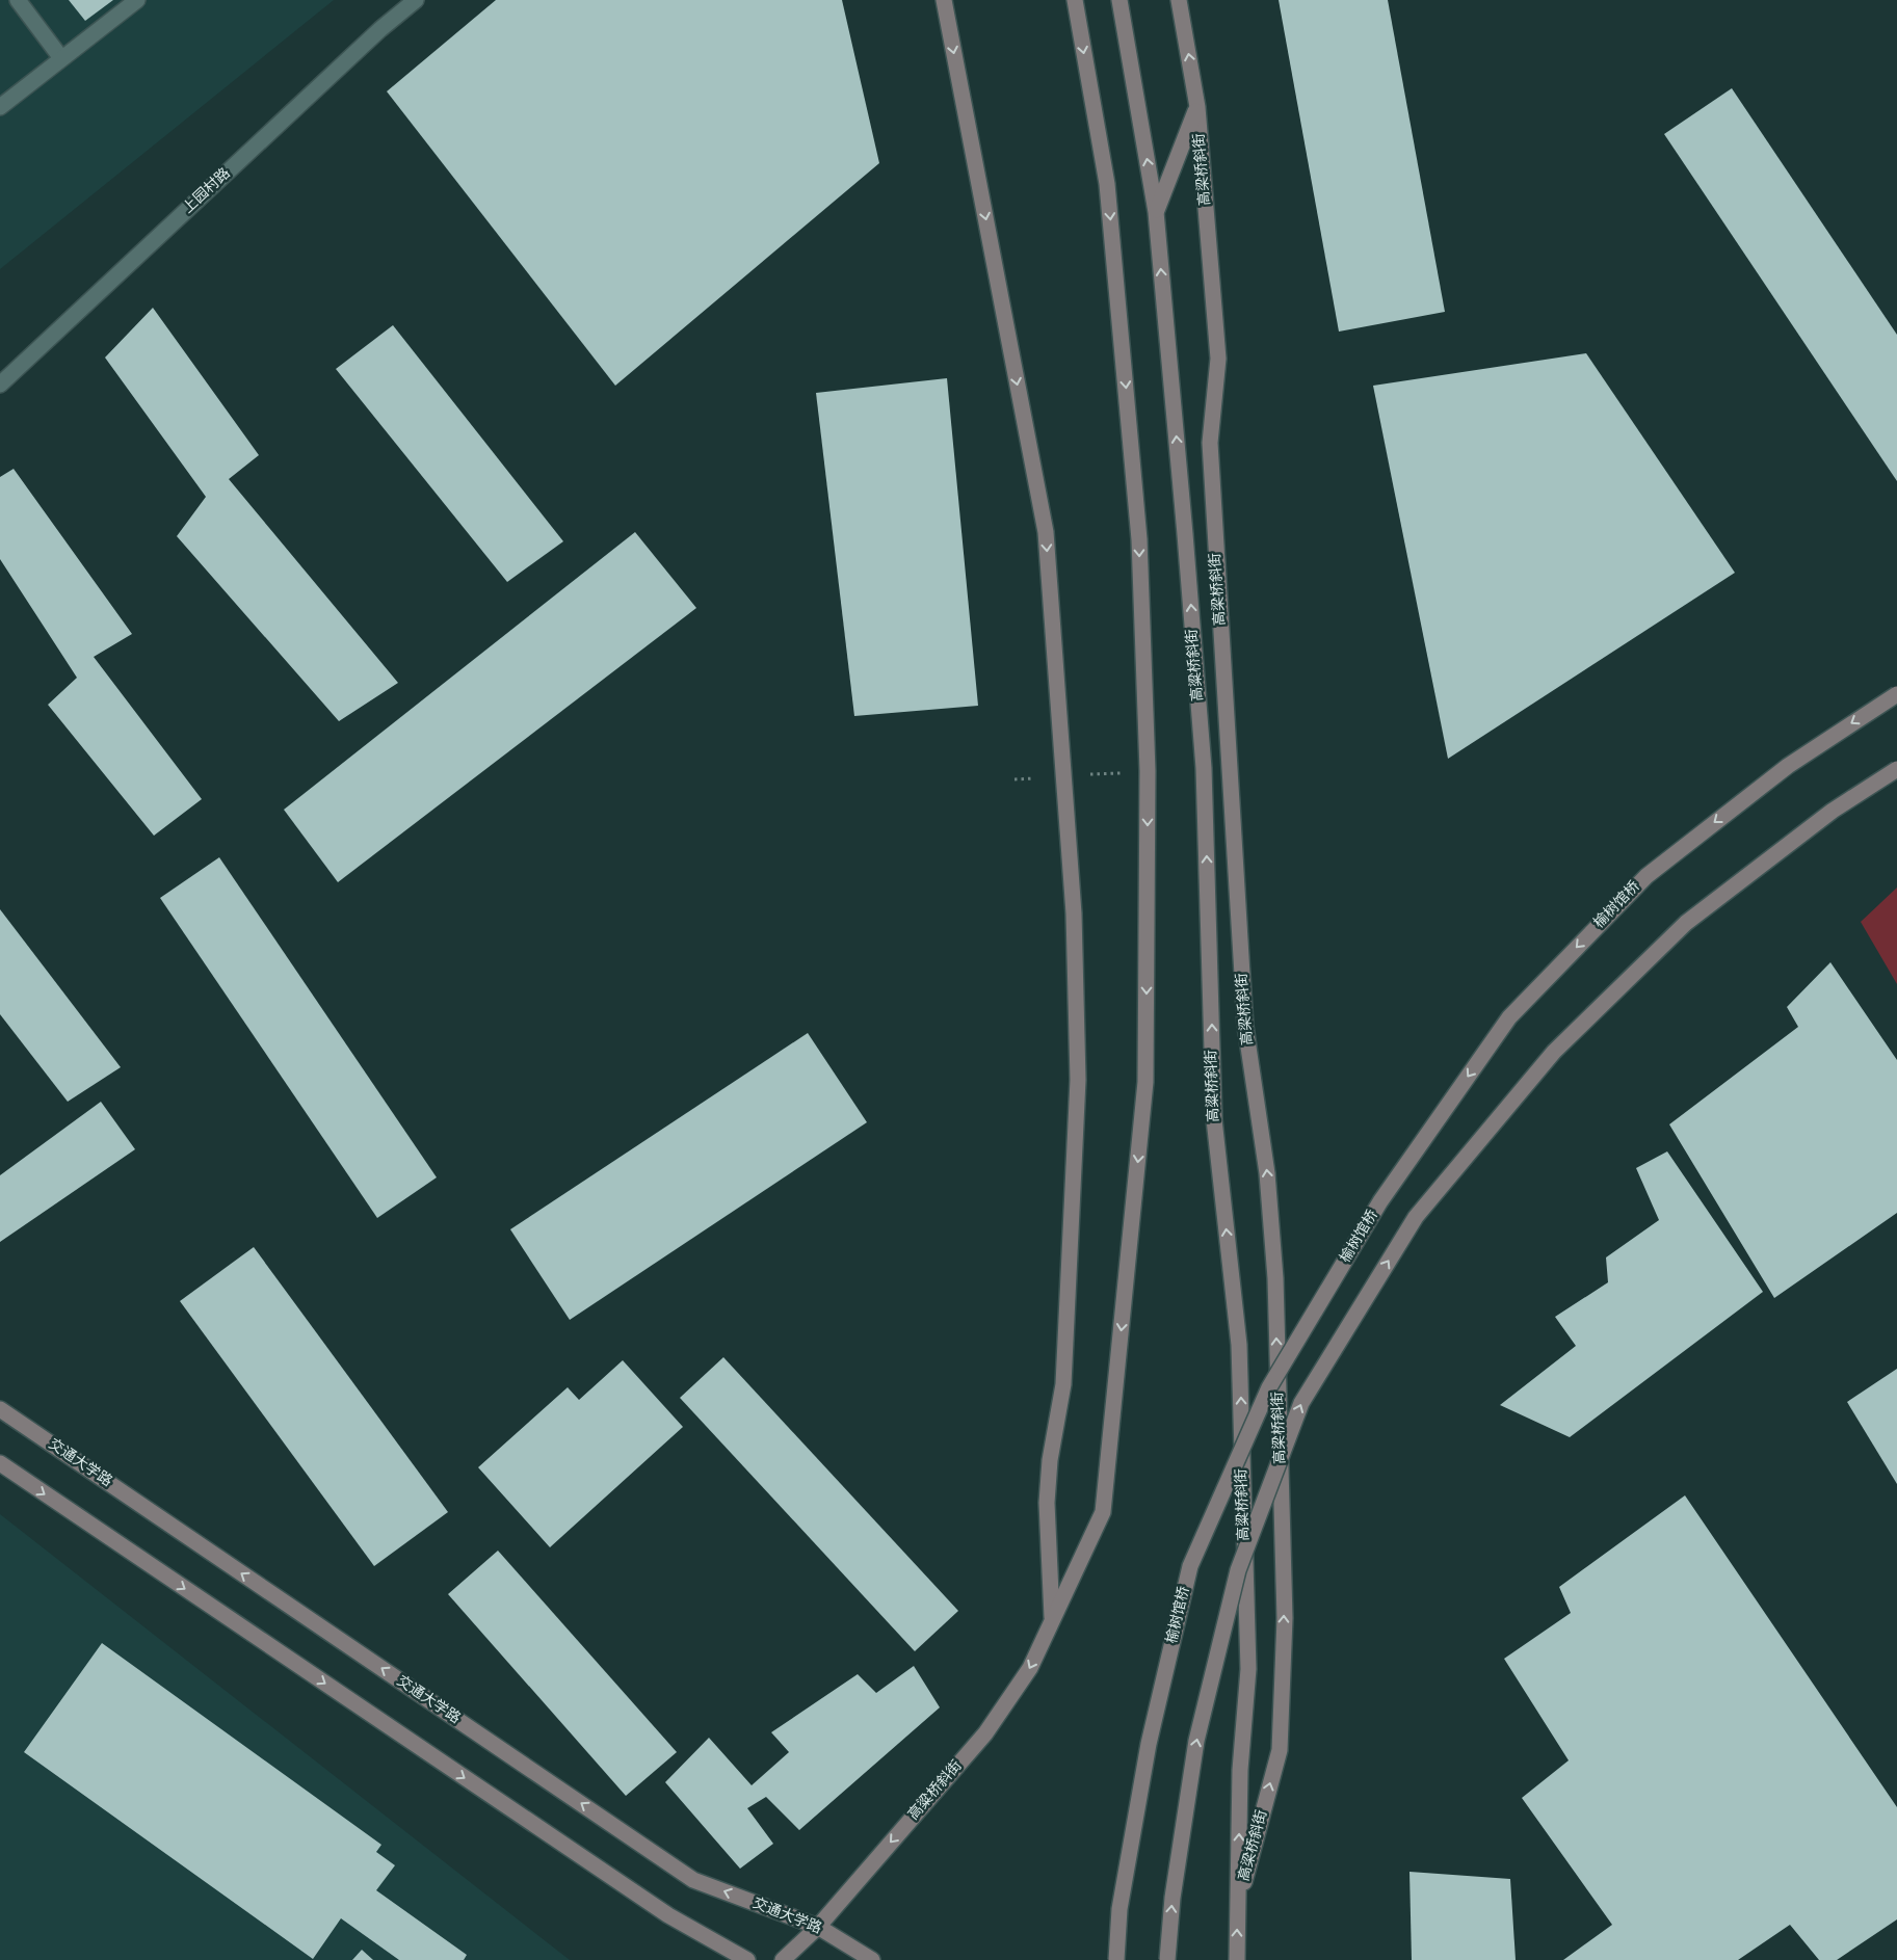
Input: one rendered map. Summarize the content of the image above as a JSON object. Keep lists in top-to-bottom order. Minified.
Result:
{"streets":{"main road":["高梁桥斜街","高粱桥斜街","榆树馆桥","交通大学路"],"street":["上园村路"]},"crossings":[["高梁桥斜街","高粱桥斜街"],["高粱桥斜街","交通大学路"]],"one_way":["高梁桥斜街"]}
